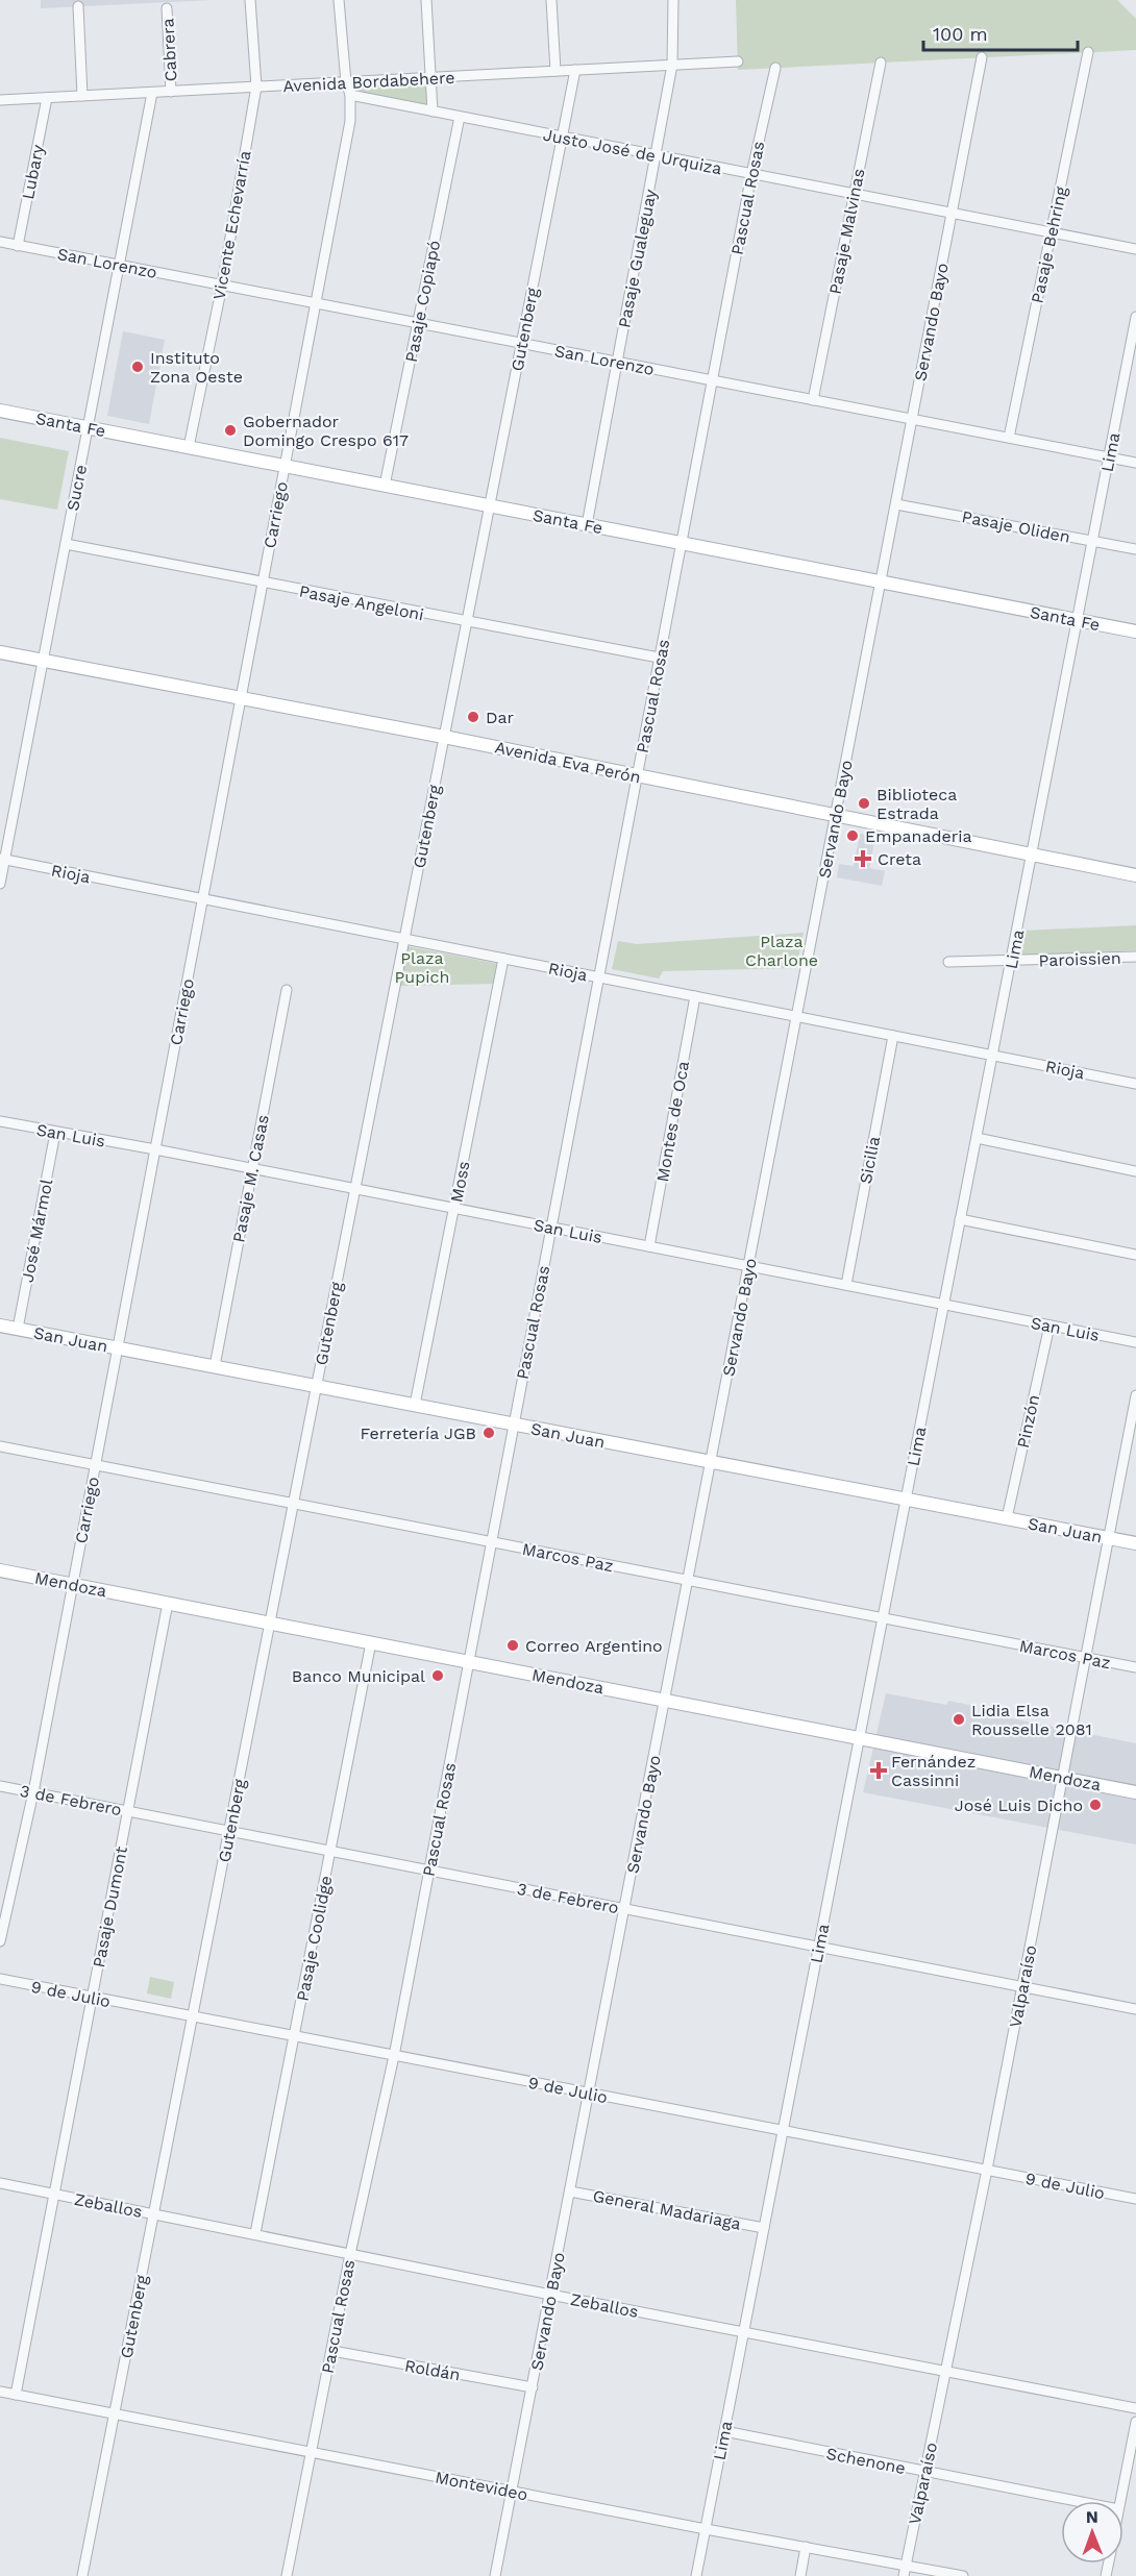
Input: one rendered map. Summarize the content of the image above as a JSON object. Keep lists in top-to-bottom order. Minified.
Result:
{"streets":{"main road":["Santa Fe","Avenida Eva Perón","San Juan","Mendoza"],"street":["Cabrera","Avenida Bordabehere","Justo José de Urquiza","Lubary","Pascual Rosas","Vicente Echevarría","Pasaje Malvinas","Pasaje Behring","Pasaje Gualeguay","San Lorenzo","Pasaje Copiapó","Servando Bayo","Gutenberg","Lima","Sucre","Carriego","Pasaje Oliden","Pasaje Angeloni","Rioja","Paroissien","Montes de Oca","San Luis","Sicilia","Pasaje M. Casas","Moss","José Mármol","Pinzón","Marcos Paz","3 de Febrero","Pasaje Dumont","Pasaje Coolidge","Valparaíso","9 de Julio","Zeballos","General Madariaga","Roldán","Schenone","Montevideo"]},"crossings":[["Cabrera","Avenida Bordabehere"],["Avenida Bordabehere","Lubary"],["Avenida Bordabehere","Vicente Echevarría"],["Avenida Bordabehere","Pasaje Gualeguay"],["Avenida Bordabehere","Gutenberg"],["Avenida Bordabehere","Sucre"],["Avenida Bordabehere","Carriego"],["Justo José de Urquiza","Pascual Rosas"],["Justo José de Urquiza","Pasaje Malvinas"],["Justo José de Urquiza","Pasaje Behring"],["Justo José de Urquiza","Pasaje Gualeguay"],["Justo José de Urquiza","Pasaje Copiapó"],["Justo José de Urquiza","Servando Bayo"],["Justo José de Urquiza","Gutenberg"],["Justo José de Urquiza","Carriego"],["Lubary","San Lorenzo"],["Pascual Rosas","San Lorenzo"],["Pascual Rosas","Santa Fe"],["Pascual Rosas","Pasaje Angeloni"],["Pascual Rosas","Avenida Eva Perón"],["Pascual Rosas","Rioja"],["Pascual Rosas","San Luis"],["Pascual Rosas","San Juan"],["Pascual Rosas","Marcos Paz"],["Pascual Rosas","Mendoza"],["Pascual Rosas","3 de Febrero"],["Pascual Rosas","9 de Julio"],["Pascual Rosas","Zeballos"],["Pascual Rosas","Roldán"],["Pascual Rosas","Montevideo"],["Vicente Echevarría","San Lorenzo"],["Vicente Echevarría","Santa Fe"],["Pasaje Malvinas","San Lorenzo"],["Pasaje Behring","San Lorenzo"],["Pasaje Gualeguay","San Lorenzo"],["Pasaje Gualeguay","Santa Fe"],["San Lorenzo","Pasaje Copiapó"],["San Lorenzo","Servando Bayo"],["San Lorenzo","Gutenberg"],["San Lorenzo","Lima"],["San Lorenzo","Sucre"],["San Lorenzo","Carriego"],["Pasaje Copiapó","Santa Fe"],["Servando Bayo","Santa Fe"],["Servando Bayo","Pasaje Oliden"],["Servando Bayo","Avenida Eva Perón"],["Servando Bayo","Rioja"],["Servando Bayo","San Luis"],["Servando Bayo","San Juan"],["Servando Bayo","Marcos Paz"],["Servando Bayo","Mendoza"],["Servando Bayo","3 de Febrero"],["Servando Bayo","9 de Julio"],["Servando Bayo","Zeballos"],["Servando Bayo","General Madariaga"],["Servando Bayo","Roldán"],["Servando Bayo","Montevideo"],["Gutenberg","Santa Fe"],["Gutenberg","Pasaje Angeloni"],["Gutenberg","Avenida Eva Perón"],["Gutenberg","Rioja"],["Gutenberg","San Luis"],["Gutenberg","San Juan"],["Gutenberg","Marcos Paz"],["Gutenberg","Mendoza"],["Gutenberg","3 de Febrero"],["Gutenberg","9 de Julio"],["Gutenberg","Zeballos"],["Gutenberg","Montevideo"],["Santa Fe","Lima"],["Santa Fe","Sucre"],["Santa Fe","Carriego"],["Lima","Pasaje Oliden"],["Lima","Avenida Eva Perón"],["Lima","Rioja"],["Lima","Paroissien"],["Lima","San Luis"],["Lima","San Juan"],["Lima","Marcos Paz"],["Lima","Mendoza"],["Lima","3 de Febrero"],["Lima","9 de Julio"],["Lima","Zeballos"],["Lima","General Madariaga"],["Lima","Schenone"],["Lima","Montevideo"],["Sucre","Pasaje Angeloni"],["Sucre","Avenida Eva Perón"],["Sucre","Rioja"],["Carriego","Pasaje Angeloni"],["Carriego","Avenida Eva Perón"],["Carriego","Rioja"],["Carriego","San Luis"],["Carriego","San Juan"],["Carriego","Marcos Paz"],["Carriego","Mendoza"],["Carriego","3 de Febrero"],["Rioja","Montes de Oca"],["Rioja","Sicilia"],["Rioja","Moss"],["Montes de Oca","San Luis"],["San Luis","Sicilia"],["San Luis","Pasaje M. Casas"],["San Luis","Moss"],["San Luis","José Mármol"],["San Luis","Pinzón"],["Pasaje M. Casas","San Juan"],["Moss","San Juan"],["José Mármol","San Juan"],["San Juan","Pinzón"],["San Juan","Valparaíso"],["Marcos Paz","Valparaíso"],["Mendoza","Pasaje Dumont"],["Mendoza","Pasaje Coolidge"],["Mendoza","Valparaíso"],["3 de Febrero","Pasaje Dumont"],["3 de Febrero","Pasaje Coolidge"],["3 de Febrero","Valparaíso"],["Pasaje Dumont","9 de Julio"],["Pasaje Dumont","Zeballos"],["Pasaje Dumont","Montevideo"],["Pasaje Coolidge","9 de Julio"],["Pasaje Coolidge","Zeballos"],["Valparaíso","9 de Julio"],["Valparaíso","Zeballos"],["Valparaíso","Schenone"],["Valparaíso","Montevideo"]],"parks":["Plaza Charlone","Plaza Pupich"],"places":{"other":["Instituto Zona Oeste","Gobernador Domingo Crespo 617","Dar","Biblioteca Estrada","Empanaderia","Ferretería JGB","Correo Argentino","Banco Municipal","Lidia Elsa Rousselle 2081","José Luis Dicho"],"health":["Creta","Fernández Cassinni"]},"scale_bar":"100 m","north":"top"}
